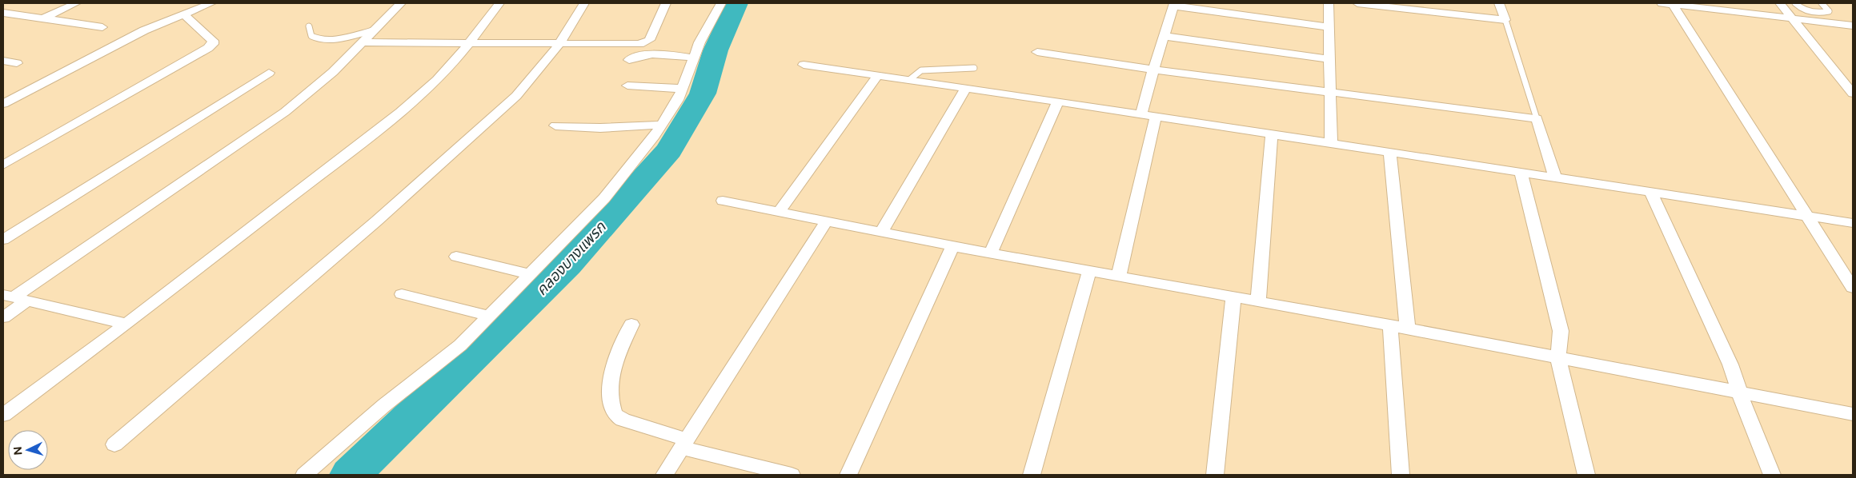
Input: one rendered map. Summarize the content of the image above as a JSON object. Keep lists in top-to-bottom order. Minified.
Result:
{"water":["คลองบางแพรก"],"north":"left"}
